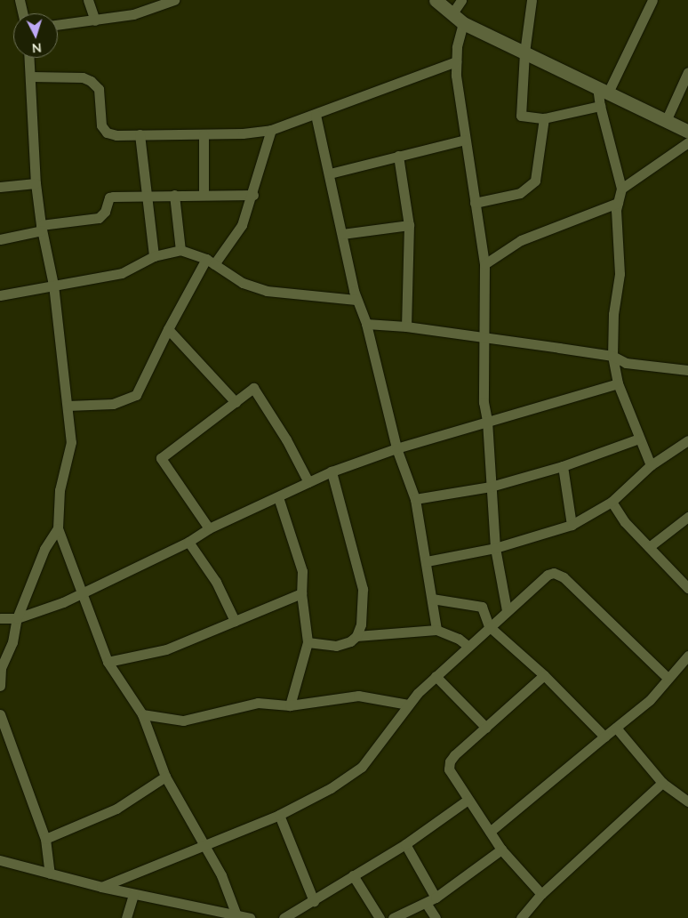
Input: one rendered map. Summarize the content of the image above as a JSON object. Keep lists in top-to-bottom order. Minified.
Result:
{"north":"bottom"}
